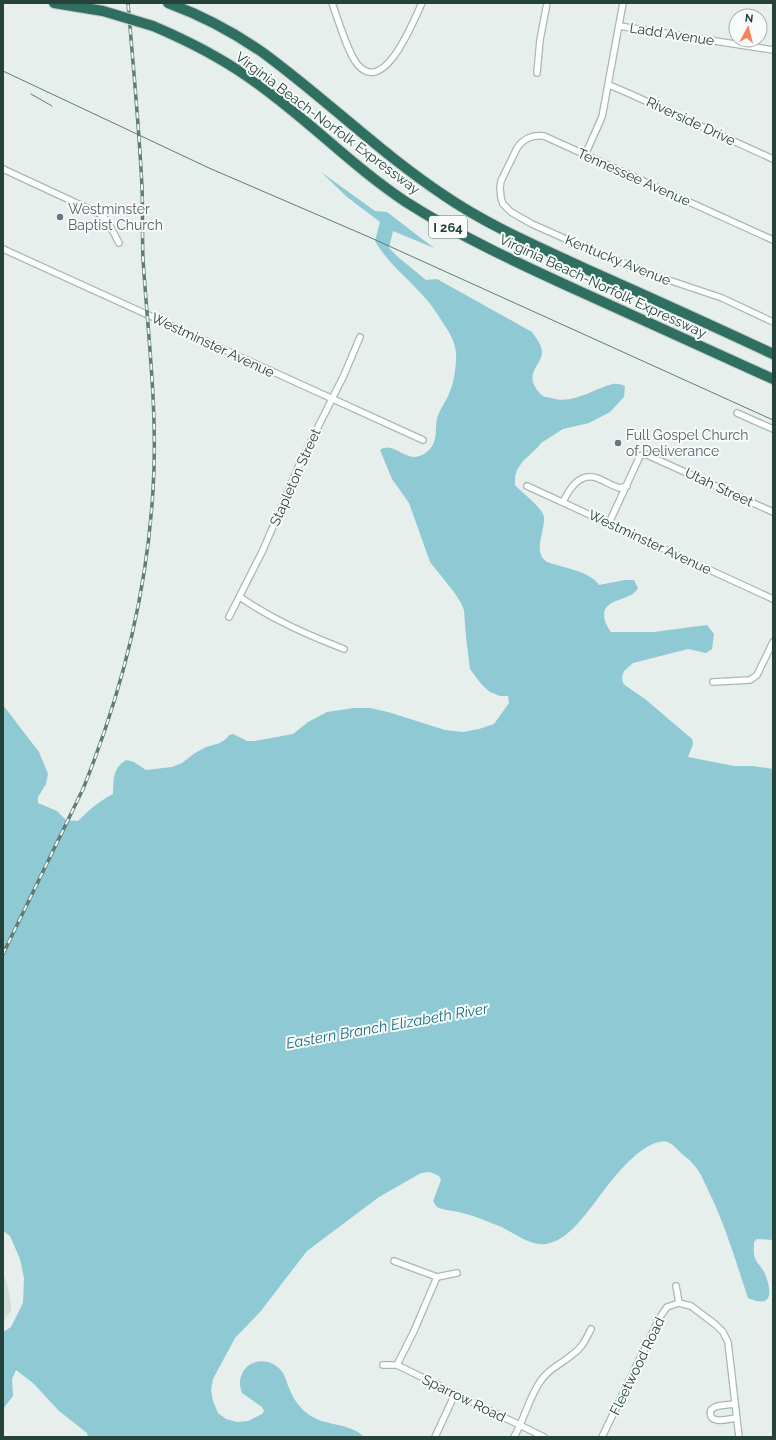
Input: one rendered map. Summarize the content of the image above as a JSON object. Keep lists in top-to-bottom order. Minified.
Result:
{"streets":{"highway":["Virginia Beach-Norfolk Expressway","I 264"],"street":["Ladd Avenue","Riverside Drive","Tennessee Avenue","Kentucky Avenue","Westminster Avenue","Stapleton Street","Utah Street","Fleetwood Road","Sparrow Road"]},"crossings":[["Tennessee Avenue","Kentucky Avenue"],["Westminster Avenue","Stapleton Street"]],"water":["Eastern Branch Elizabeth River"],"places":["Westminster Baptist Church","Full Gospel Church of Deliverance"],"north":"top"}
